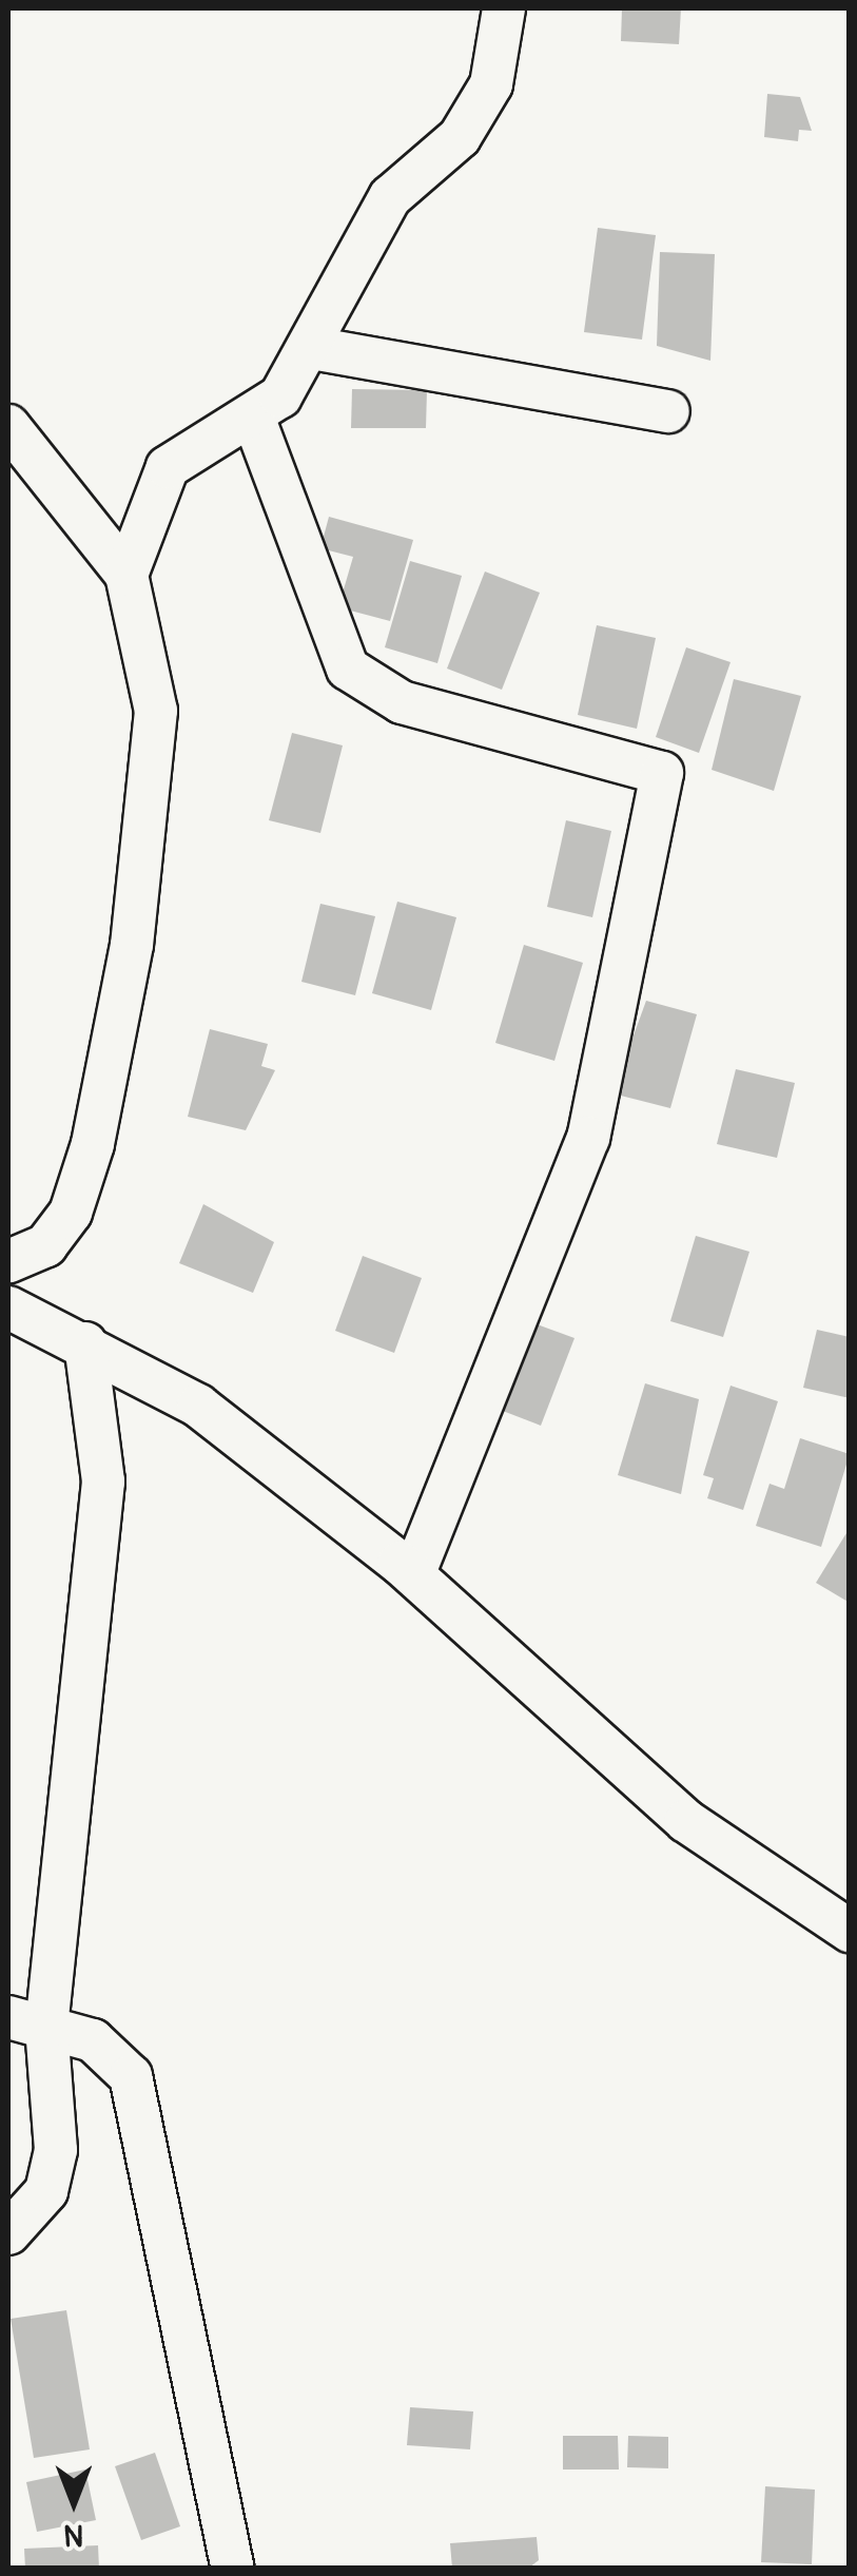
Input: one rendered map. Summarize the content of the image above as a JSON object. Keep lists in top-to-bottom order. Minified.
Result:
{"north":"bottom"}
